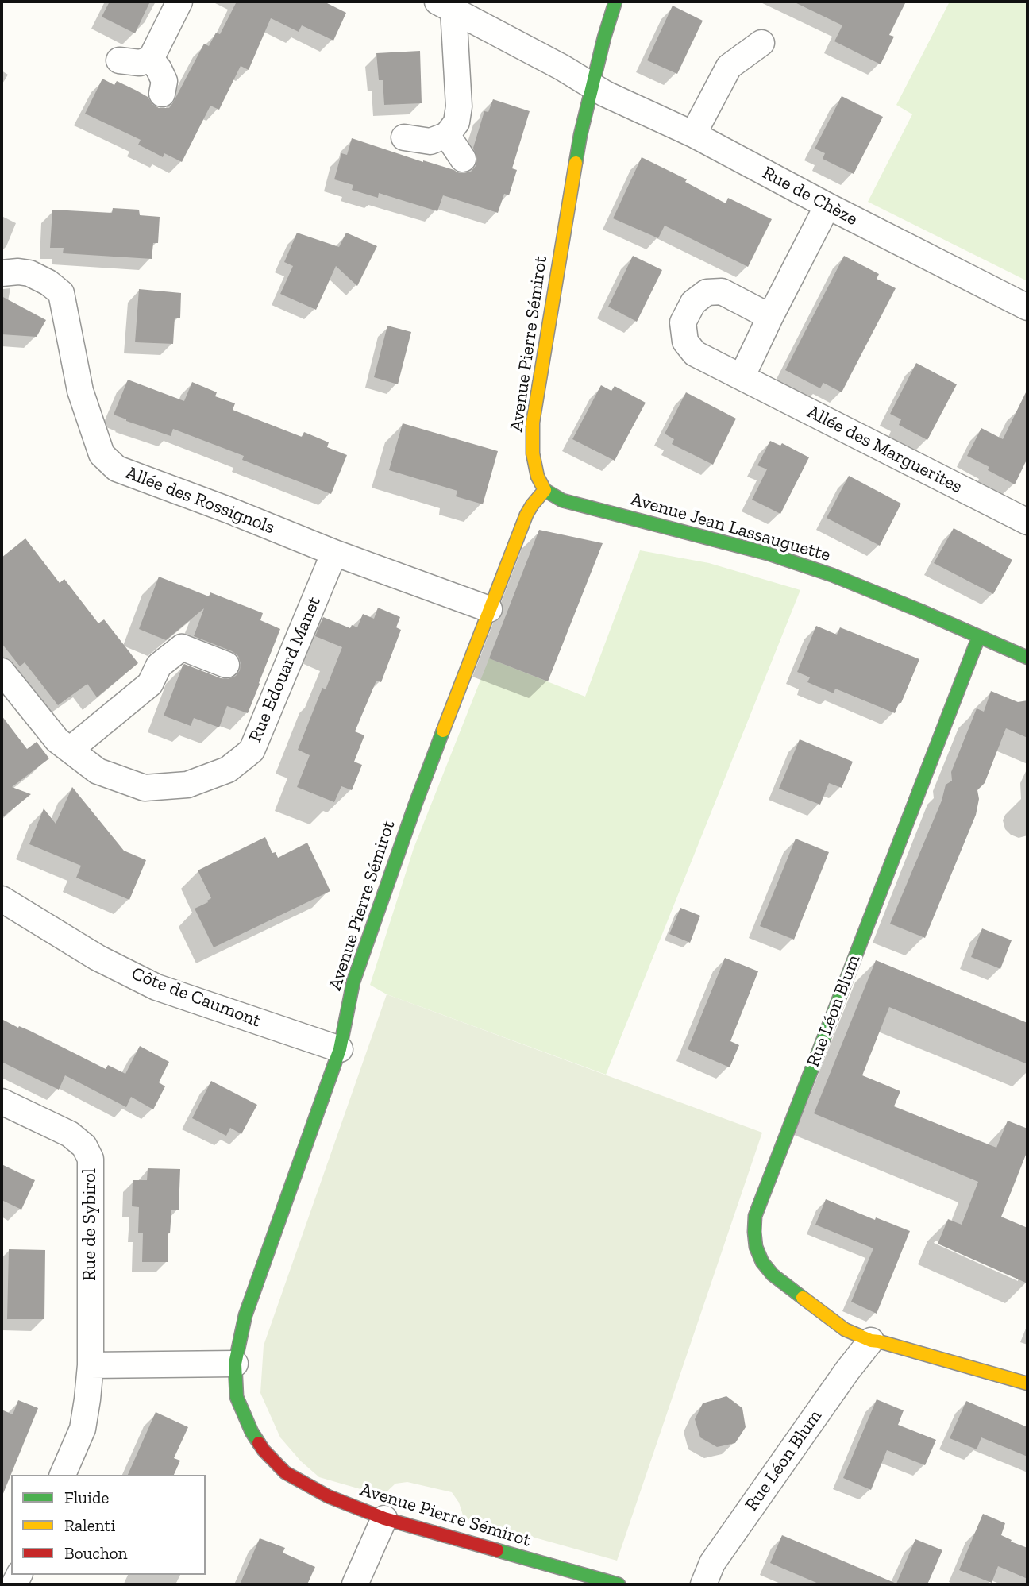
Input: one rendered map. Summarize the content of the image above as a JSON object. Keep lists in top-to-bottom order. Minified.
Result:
{"streets":{"street":["Rue de Chèze","Avenue Pierre Sémirot","Allée des Marguerites","Allée des Rossignols","Avenue Jean Lassauguette","Rue Edouard Manet","Côte de Caumont","Rue Léon Blum","Rue de Sybirol"]},"crossings":[["Rue de Chèze","Avenue Pierre Sémirot"],["Avenue Pierre Sémirot","Allée des Rossignols"],["Avenue Pierre Sémirot","Avenue Jean Lassauguette"],["Avenue Pierre Sémirot","Côte de Caumont"],["Allée des Rossignols","Rue Edouard Manet"],["Avenue Jean Lassauguette","Rue Léon Blum"]],"legend":["Fluide","Ralenti","Bouchon"]}
